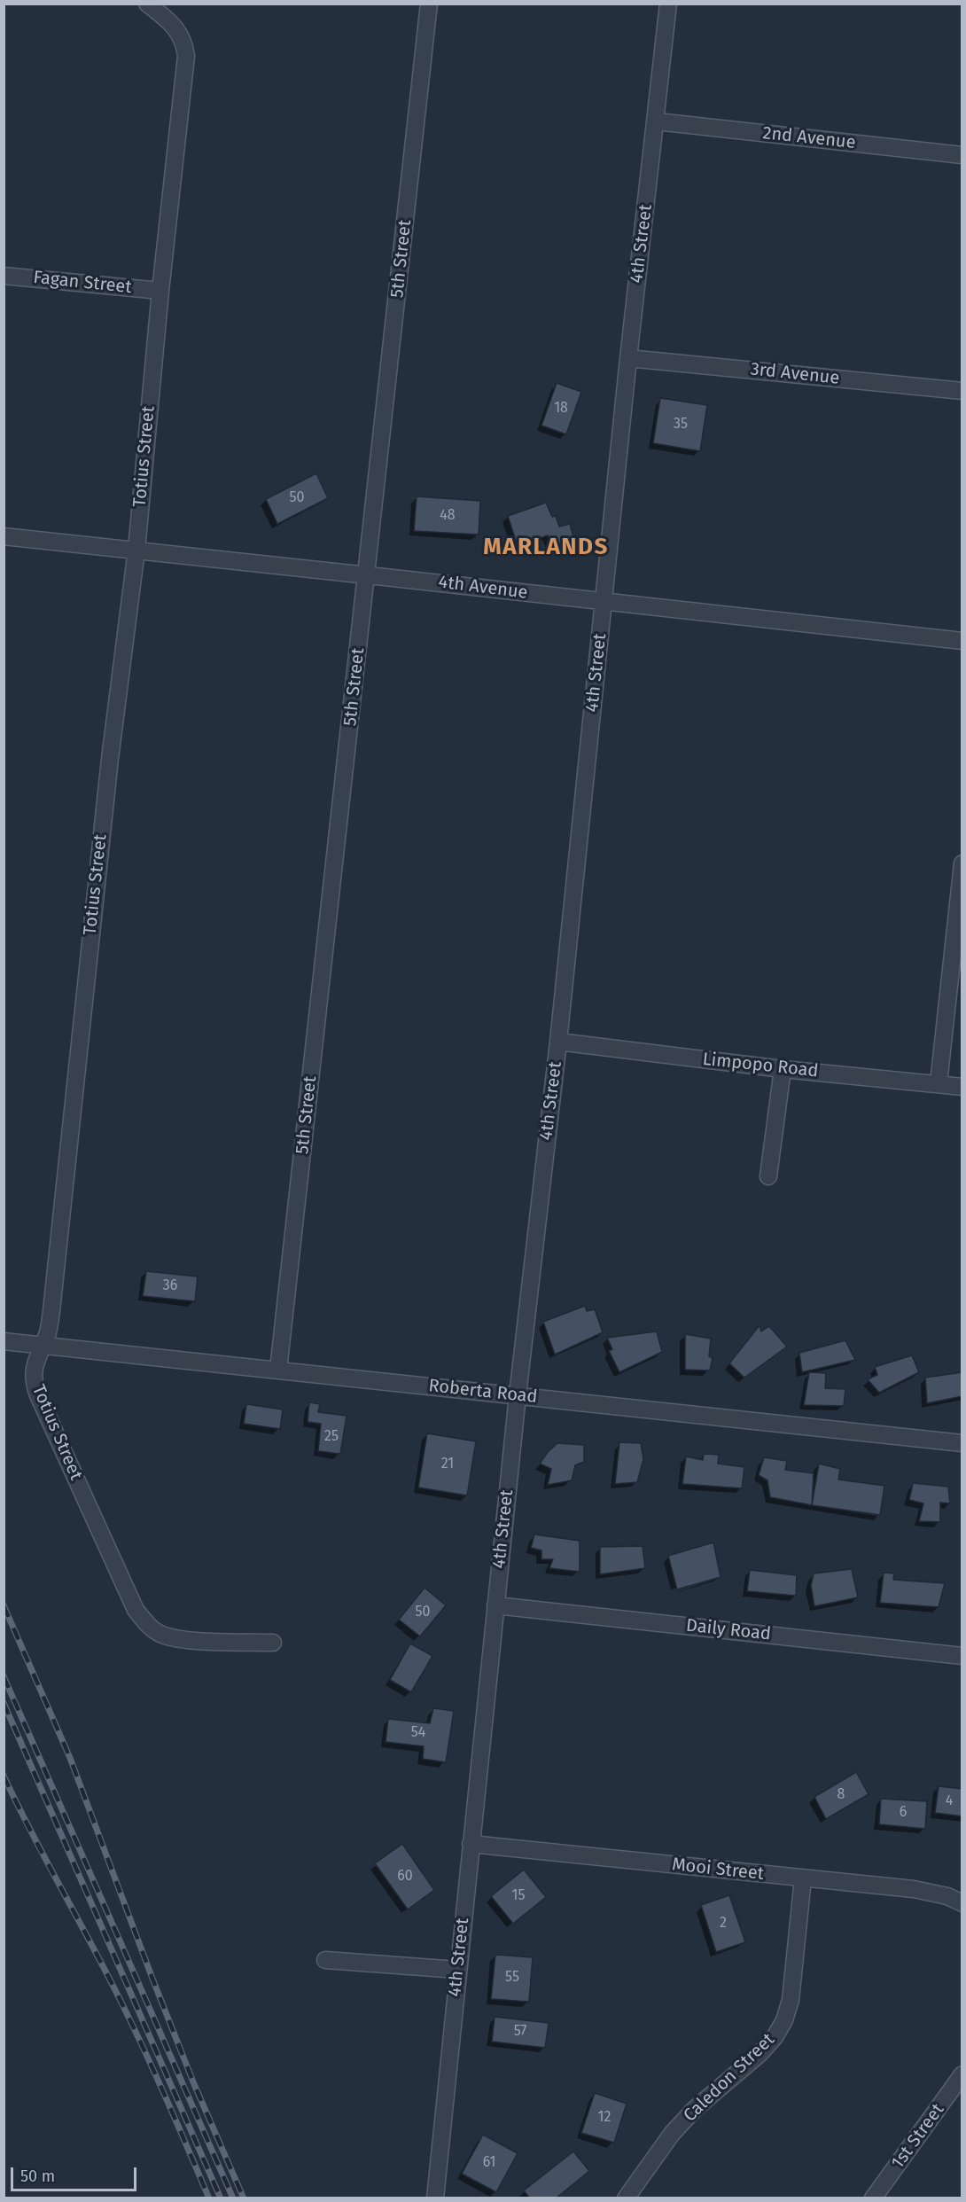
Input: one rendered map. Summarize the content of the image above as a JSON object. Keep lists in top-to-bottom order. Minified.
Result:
{"streets":{"street":["2nd Avenue","4th Street","5th Street","Fagan Street","3rd Avenue","Totius Street","4th Avenue","Limpopo Road","Roberta Road","Daily Road","Mooi Street","Caledon Street","1st Street"]},"crossings":[["2nd Avenue","4th Street"],["4th Street","3rd Avenue"],["4th Street","4th Avenue"],["4th Street","Limpopo Road"],["4th Street","Roberta Road"],["4th Street","Daily Road"],["4th Street","Mooi Street"],["5th Street","4th Avenue"],["5th Street","Roberta Road"],["Fagan Street","Totius Street"],["Totius Street","4th Avenue"],["Totius Street","Roberta Road"],["Mooi Street","Caledon Street"]],"districts":["MARLANDS"],"house_numbers":["18","35","50","48","36","25","21","50","54","8","4","6","60","15","2","55","57","12","61"],"scale_bar":"50 m"}
